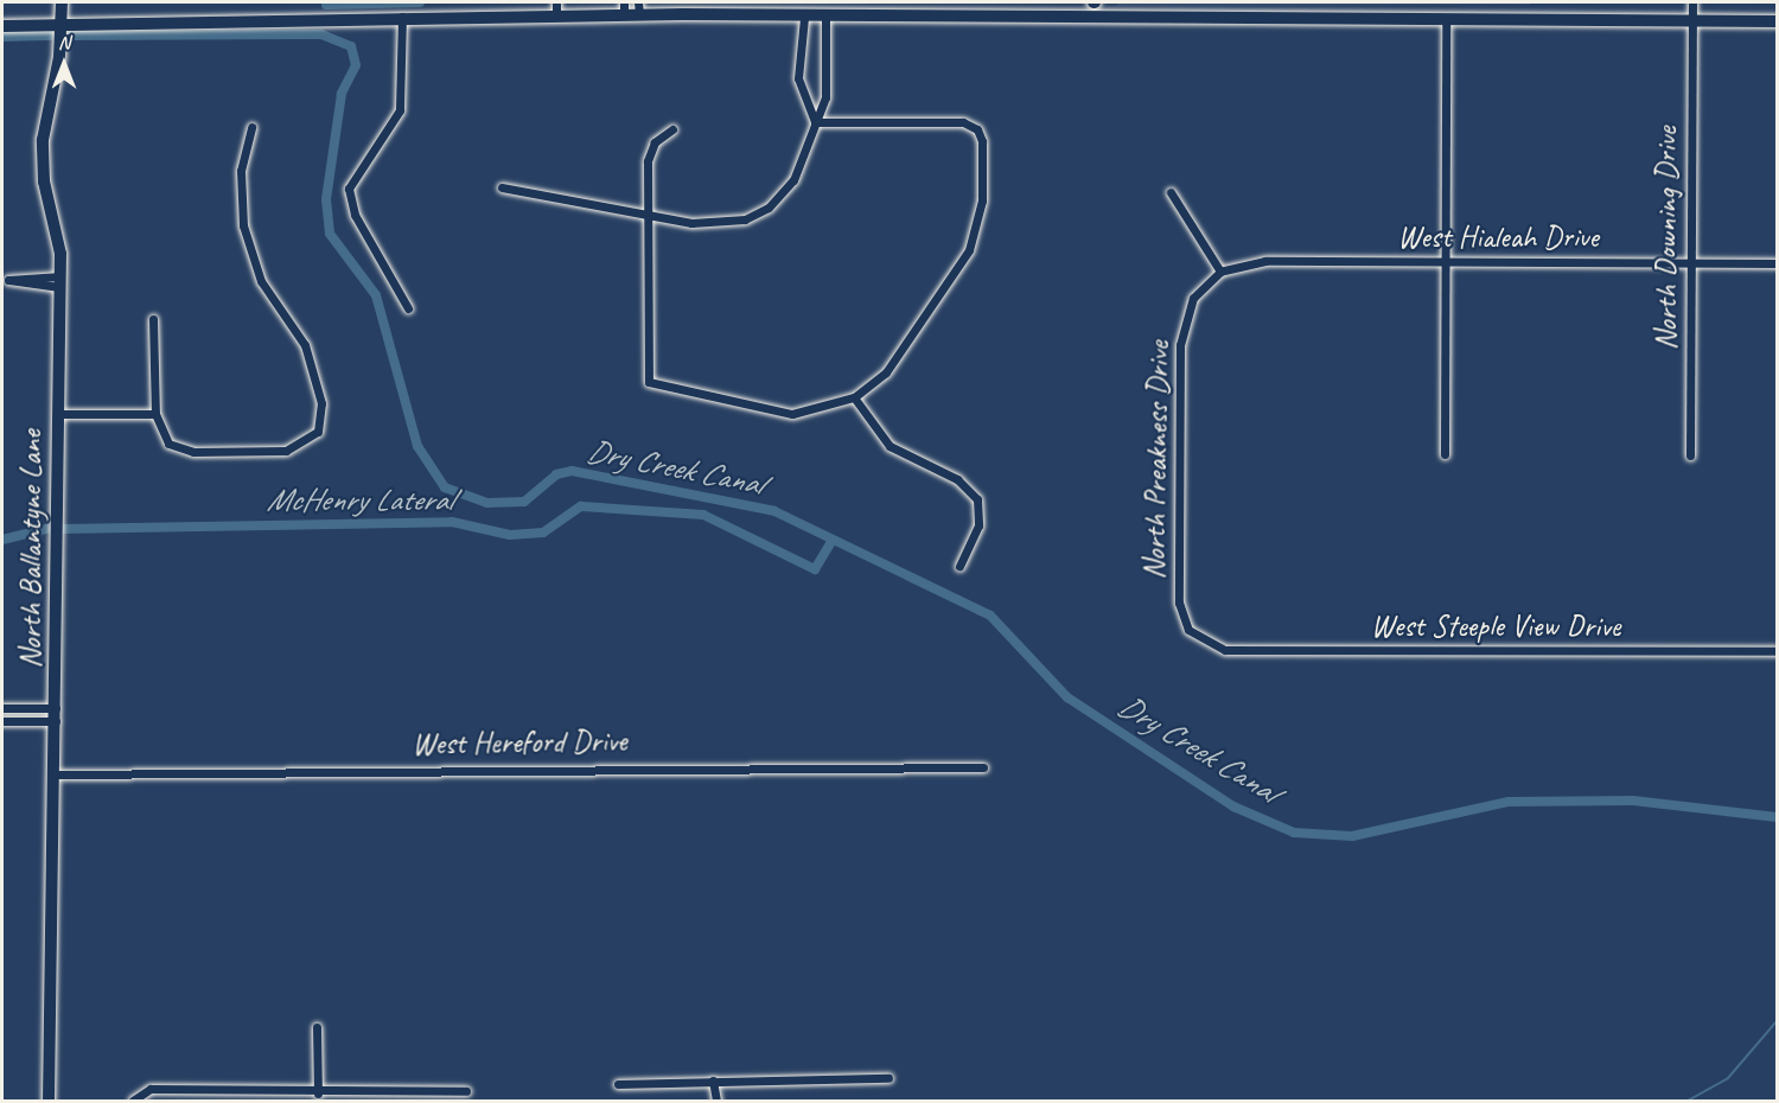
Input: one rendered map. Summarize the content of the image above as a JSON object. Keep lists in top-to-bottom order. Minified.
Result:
{"streets":{"main road":["North Ballantyne Lane"],"street":["West Hialeah Drive","North Downing Drive","North Preakness Drive","West Steeple View Drive","West Hereford Drive"]},"crossings":[["West Hialeah Drive","North Downing Drive"],["West Hialeah Drive","North Preakness Drive"],["North Preakness Drive","West Steeple View Drive"],["North Ballantyne Lane","West Hereford Drive"]],"water":["Dry Creek Canal","McHenry Lateral"],"north":"top"}
